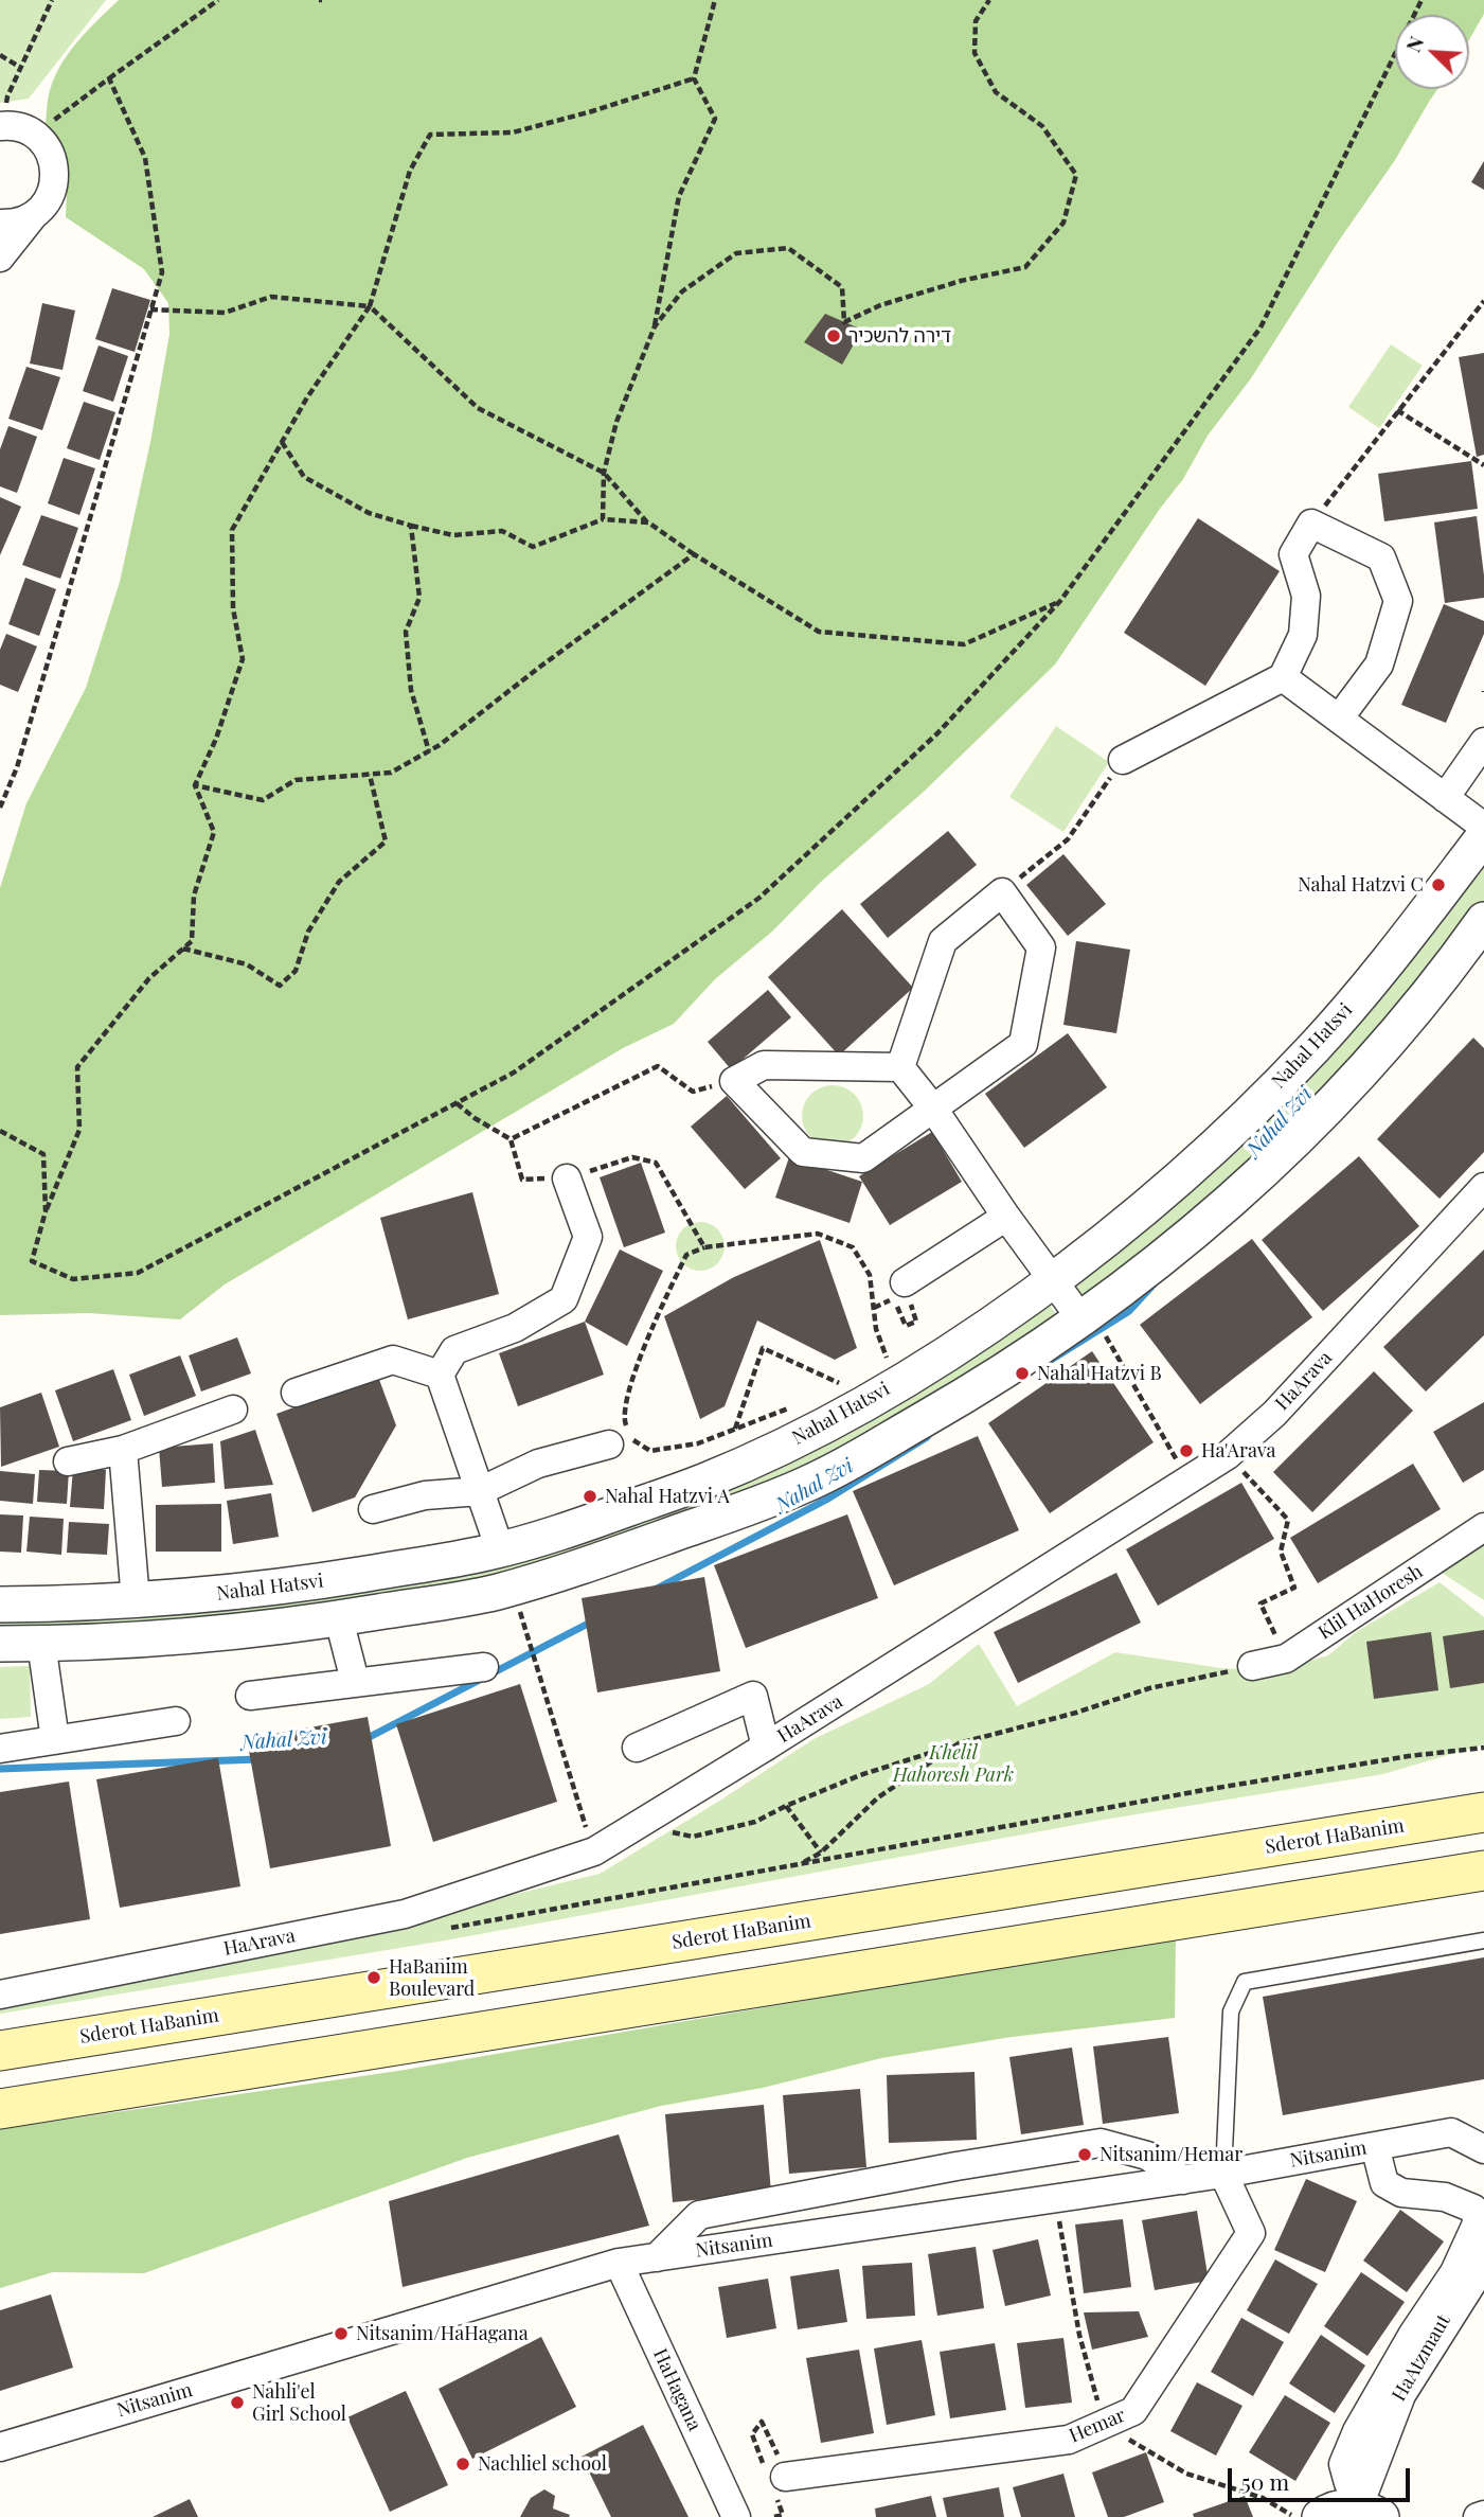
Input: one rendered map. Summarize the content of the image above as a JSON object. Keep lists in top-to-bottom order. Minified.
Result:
{"streets":{"main road":["Sderot HaBanim"],"street":["Nahal Hatsvi","HaArava","Klil HaHoresh","Nitsanim","HaAtzmaut","HaHagana","Hemar"]},"crossings":[["Nitsanim","HaHagana"],["Nitsanim","Hemar"]],"water":["Nahal Zvi"],"parks":["Khelil Hahoresh Park"],"places":["דירה להשכיר","Nahal Hatzvi C","Nahal Hatzvi B","Ha'Arava","Nahal Hatzvi A","HaBanim Boulevard","Nitsanim/Hemar","Nitsanim/HaHagana","Nahli'el Girl School","Nachliel school"],"scale_bar":"50 m","north":"top left"}
